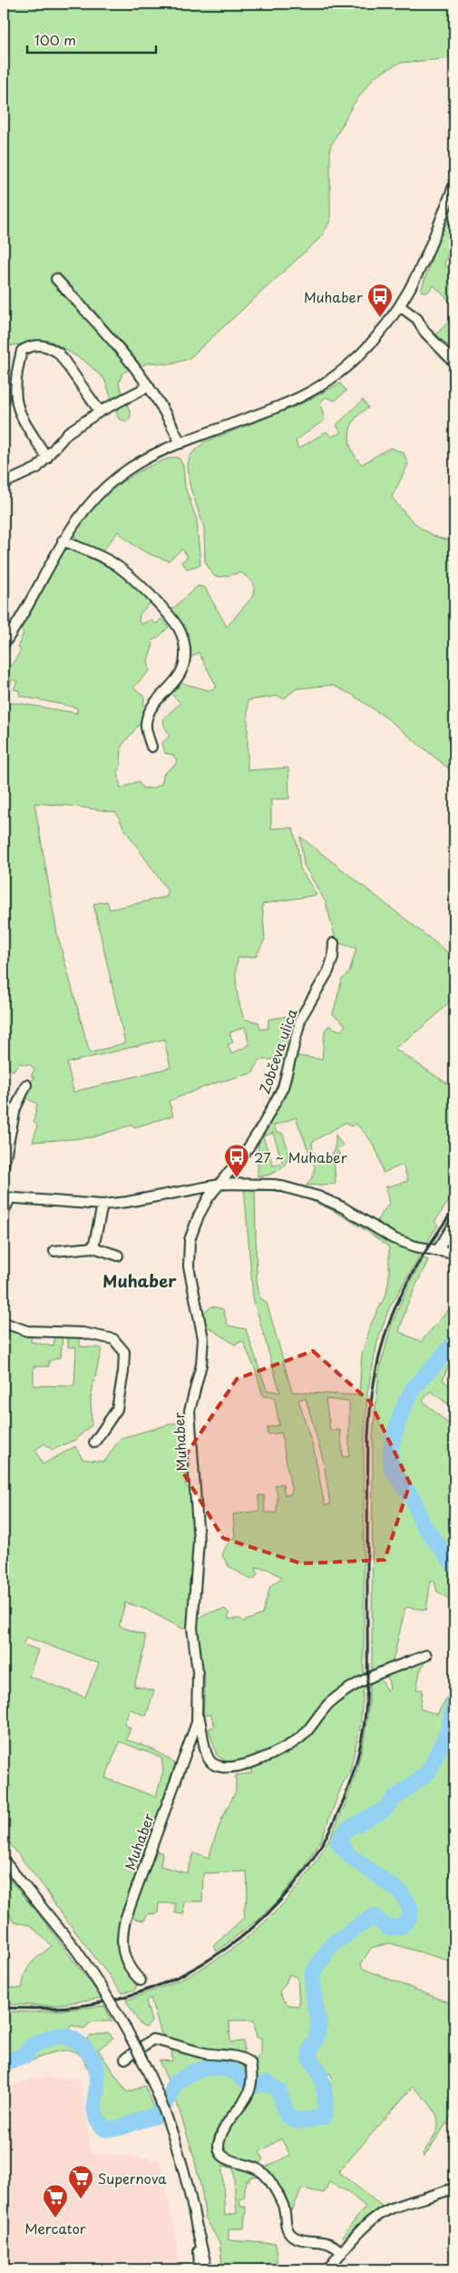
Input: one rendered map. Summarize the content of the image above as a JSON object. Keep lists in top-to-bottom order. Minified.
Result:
{"streets":{"street":["Zobčeva ulica","Muhaber"]},"crossings":[["Zobčeva ulica","Muhaber"]],"districts":["Muhaber"],"places":{"bus stop":["Muhaber","27 ~ Muhaber"],"supermarket":["Supernova","Mercator"]},"scale_bar":"100 m"}
